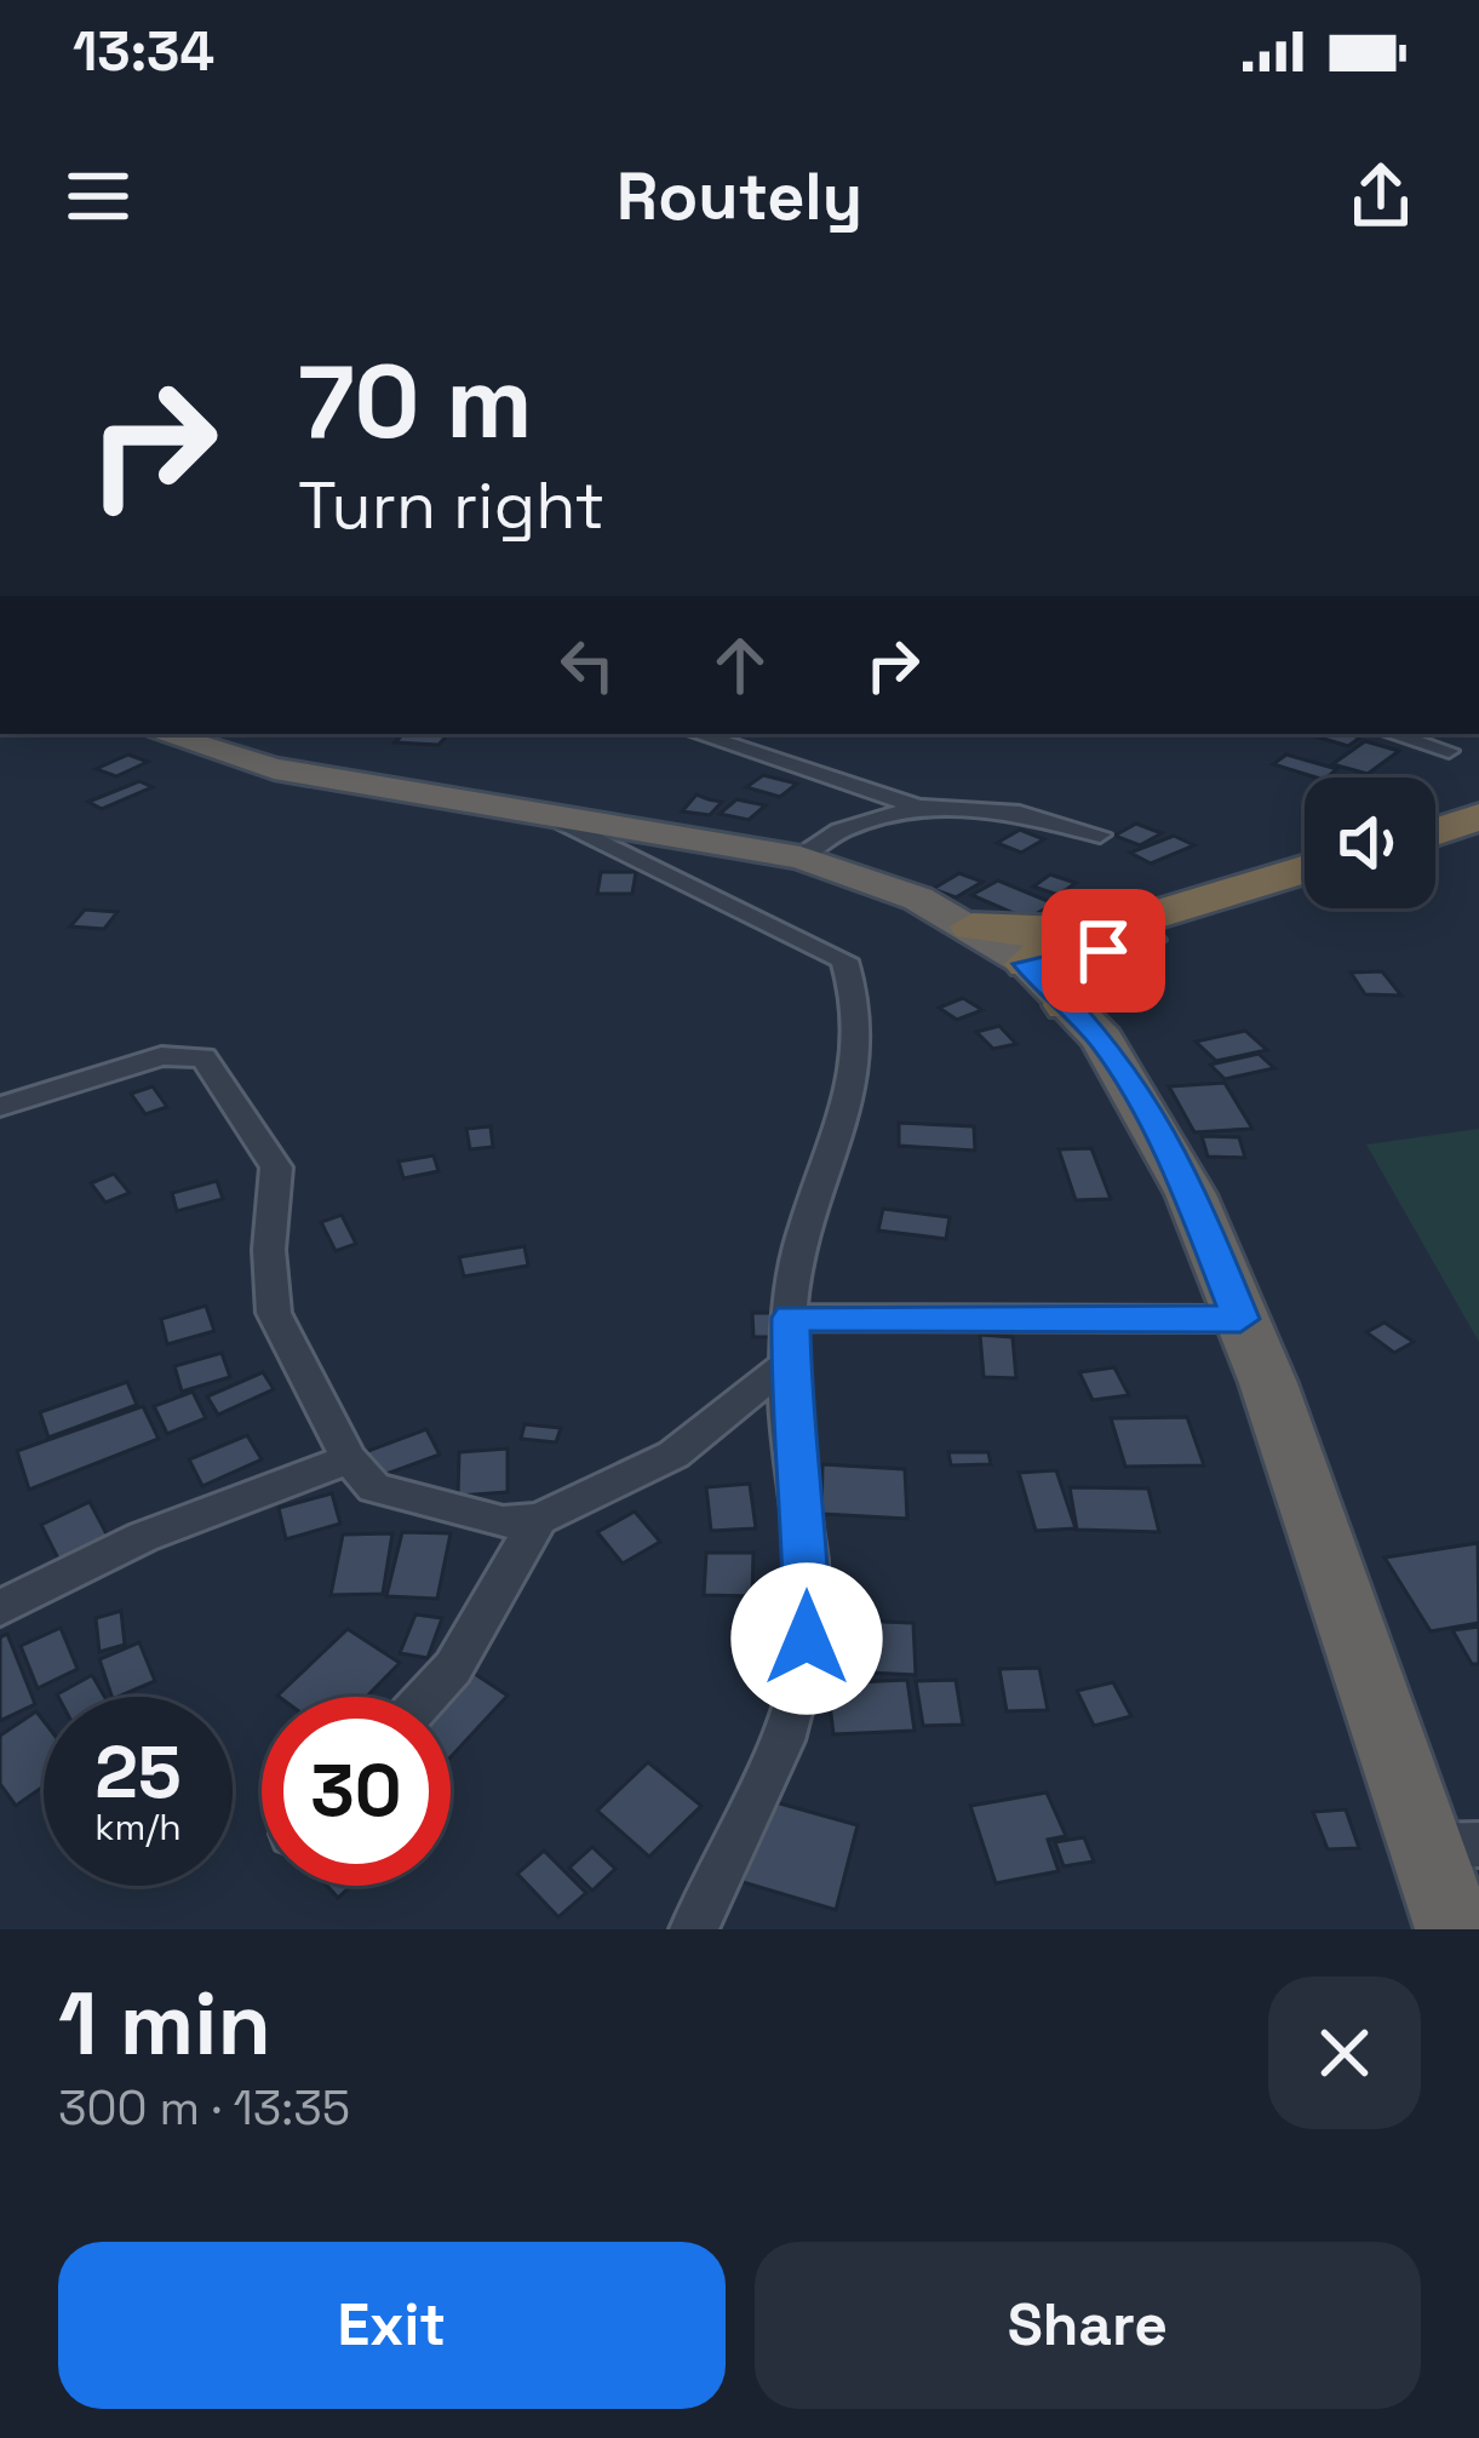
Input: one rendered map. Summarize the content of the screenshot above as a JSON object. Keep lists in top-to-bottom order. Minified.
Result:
{"page":{"status":"13:34","header":"Routely","turn":["70 m","Turn right"],"speed":"25 km/h","limit":"30","heading":["1 min","300 m · 13:35"],"buttons":["Exit","Share"]}}
